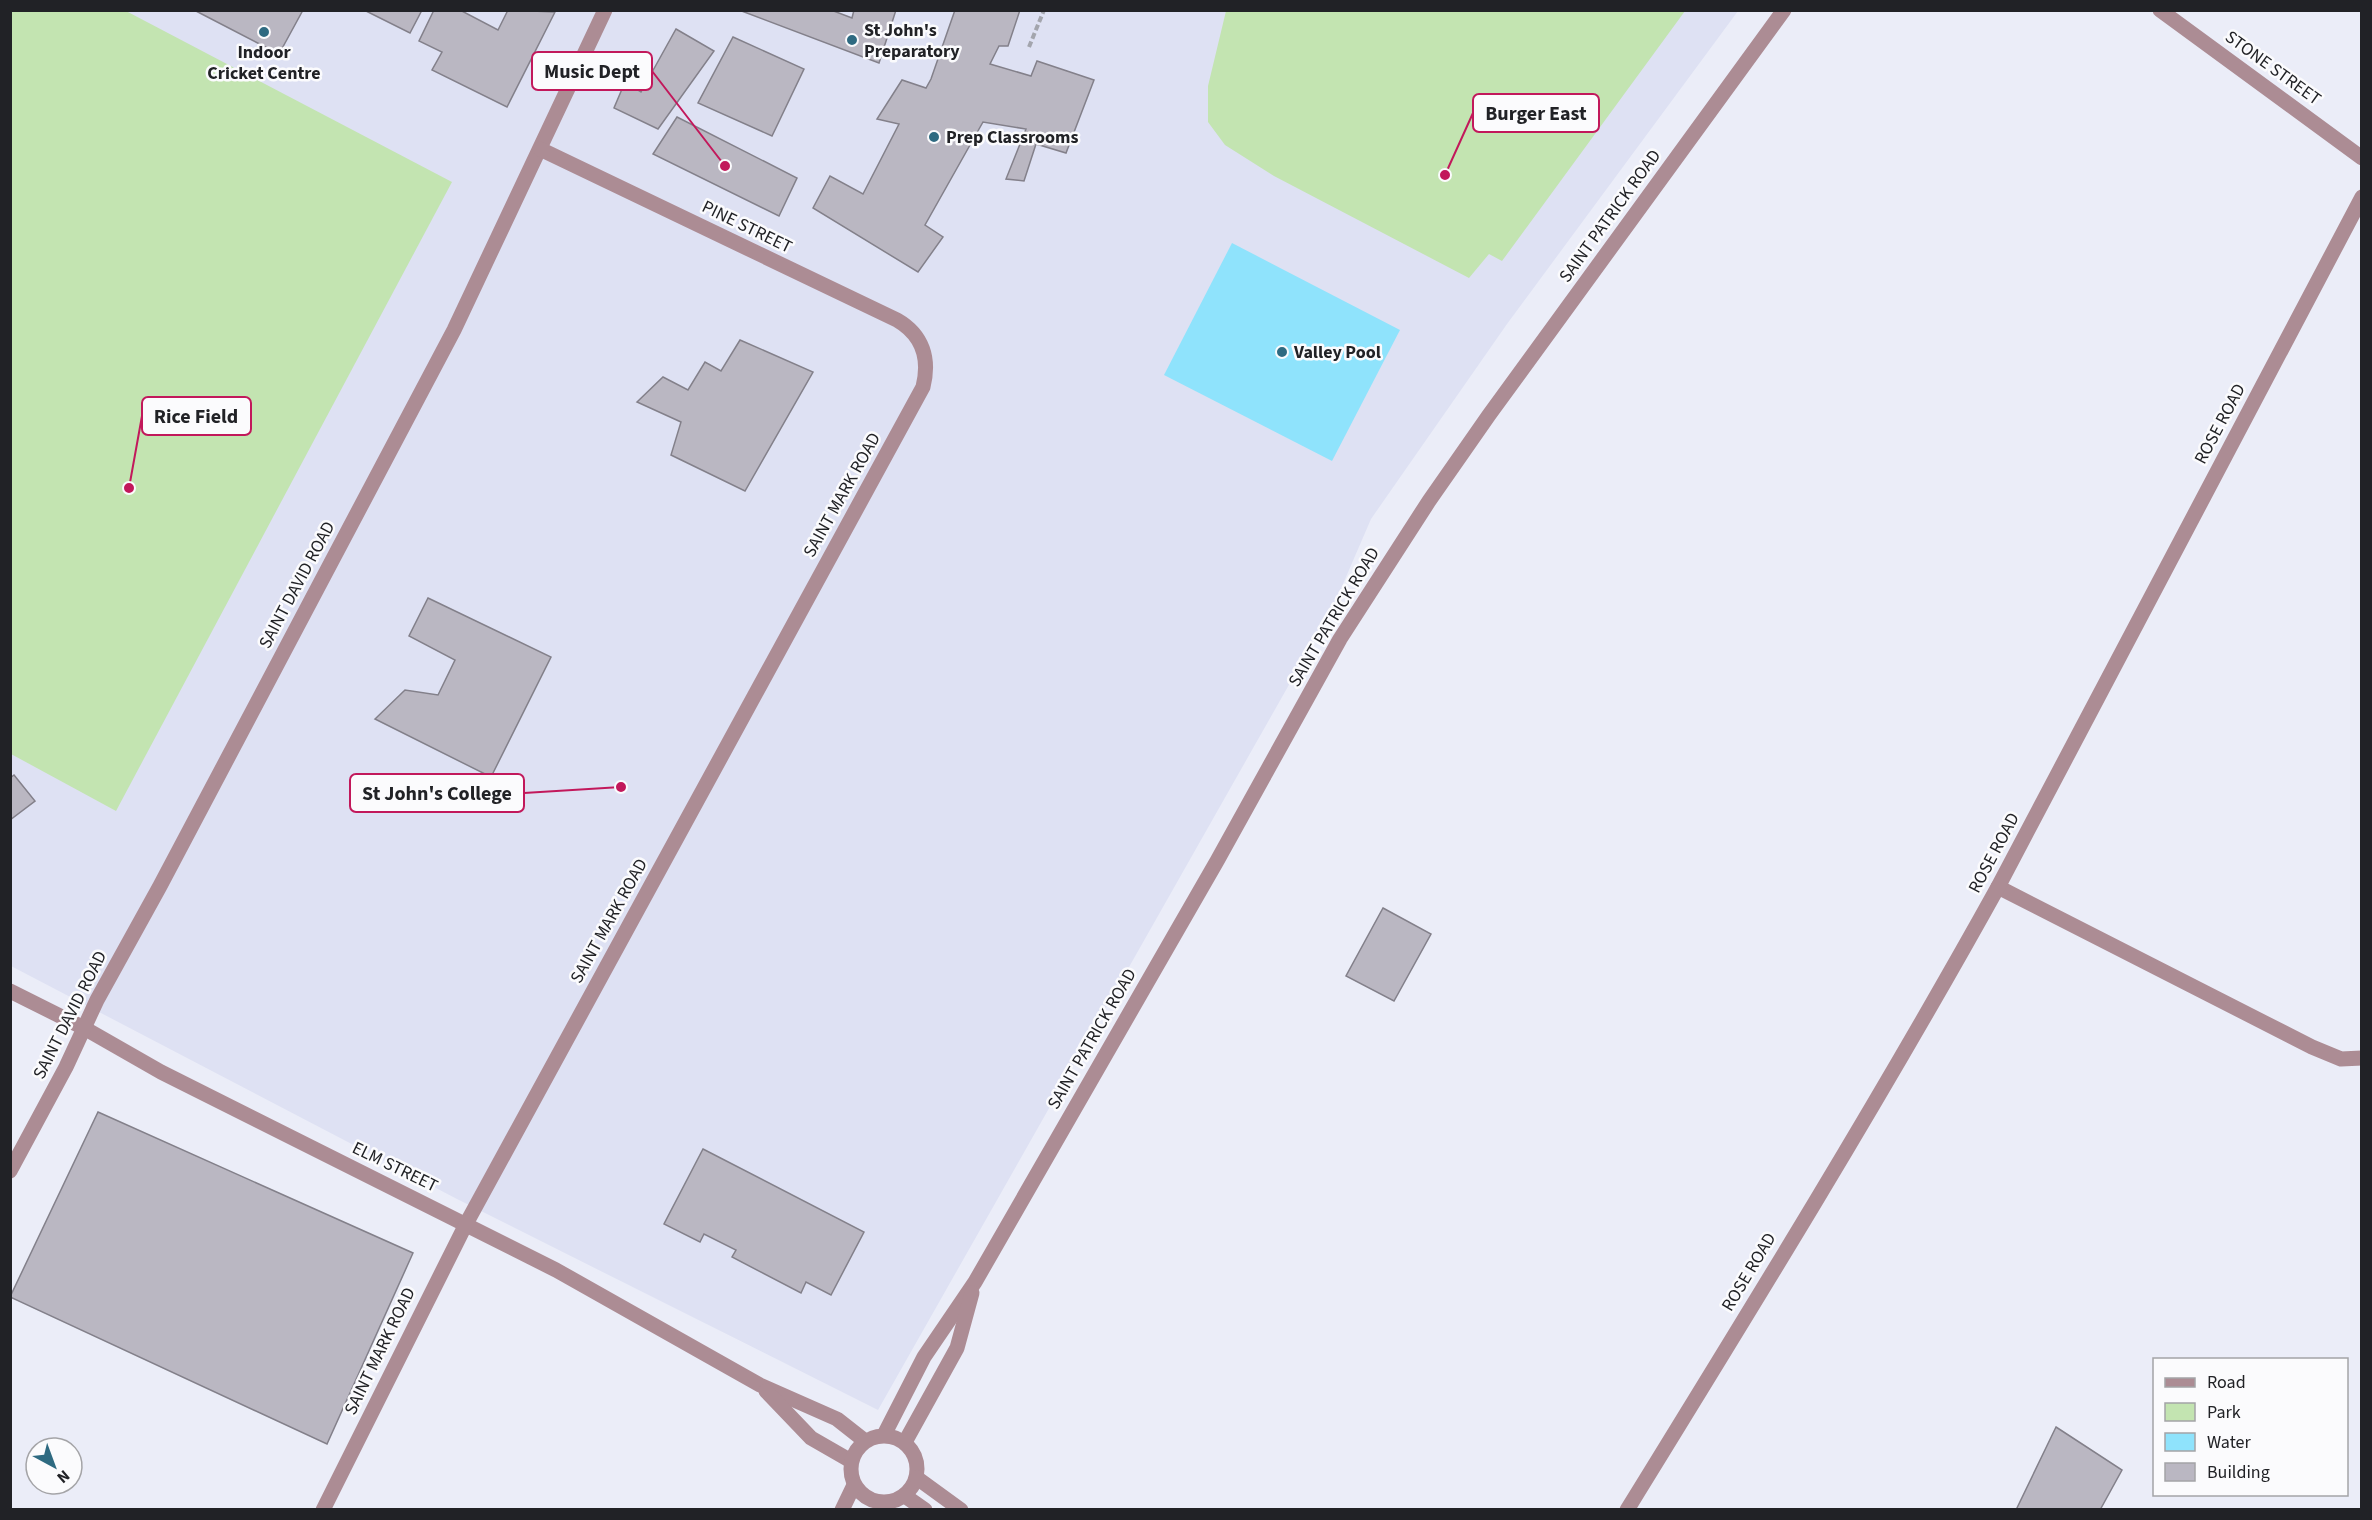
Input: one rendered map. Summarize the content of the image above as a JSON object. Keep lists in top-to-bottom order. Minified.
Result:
{"streets":{"street":["STONE STREET","SAINT PATRICK ROAD","PINE STREET","ROSE ROAD","SAINT MARK ROAD","SAINT DAVID ROAD","ELM STREET"]},"crossings":[["SAINT PATRICK ROAD","ELM STREET"],["PINE STREET","SAINT MARK ROAD"],["PINE STREET","SAINT DAVID ROAD"],["SAINT MARK ROAD","ELM STREET"],["SAINT DAVID ROAD","ELM STREET"]],"places":["Indoor Cricket Centre","St John's Preparatory","Prep Classrooms","Music Dept","Burger East","Valley Pool","Rice Field","St John's College"],"legend":["Road","Park","Water","Building"],"north":"bottom right"}
